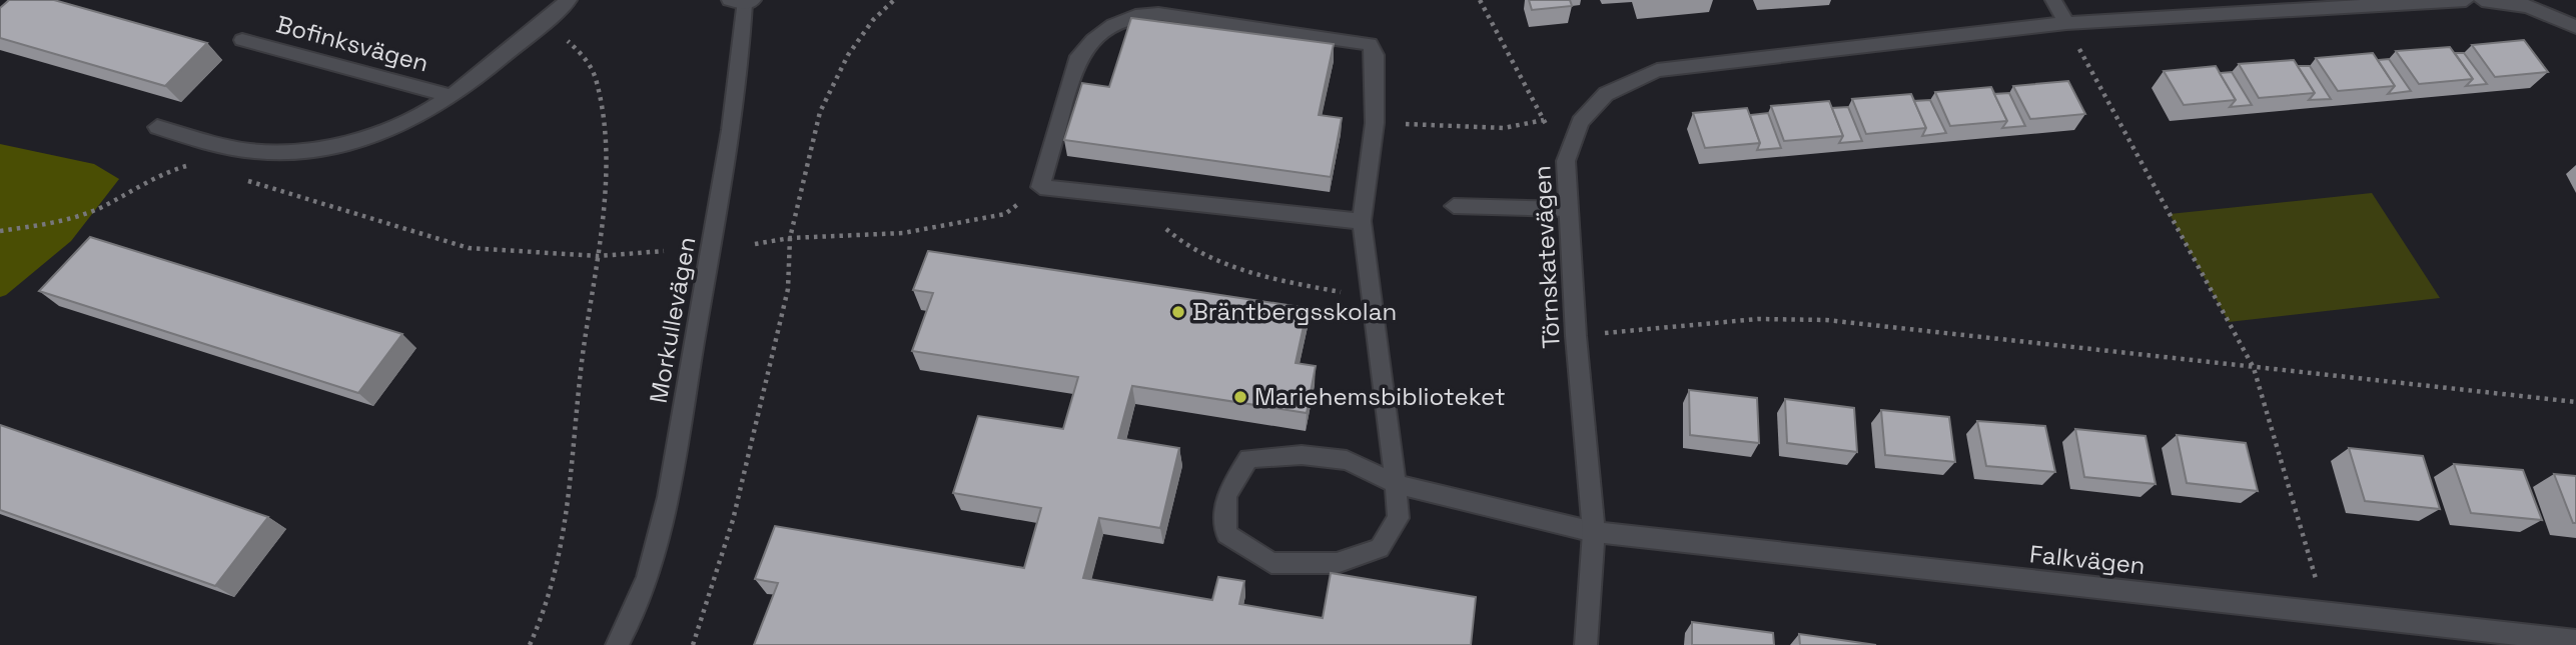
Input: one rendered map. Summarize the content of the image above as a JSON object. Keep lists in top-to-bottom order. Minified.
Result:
{"streets":{"street":["Bofinksvägen","Törnskatevägen","Morkullevägen","Falkvägen"]},"crossings":[["Törnskatevägen","Falkvägen"]],"places":["Bräntbergsskolan","Mariehemsbiblioteket"]}
